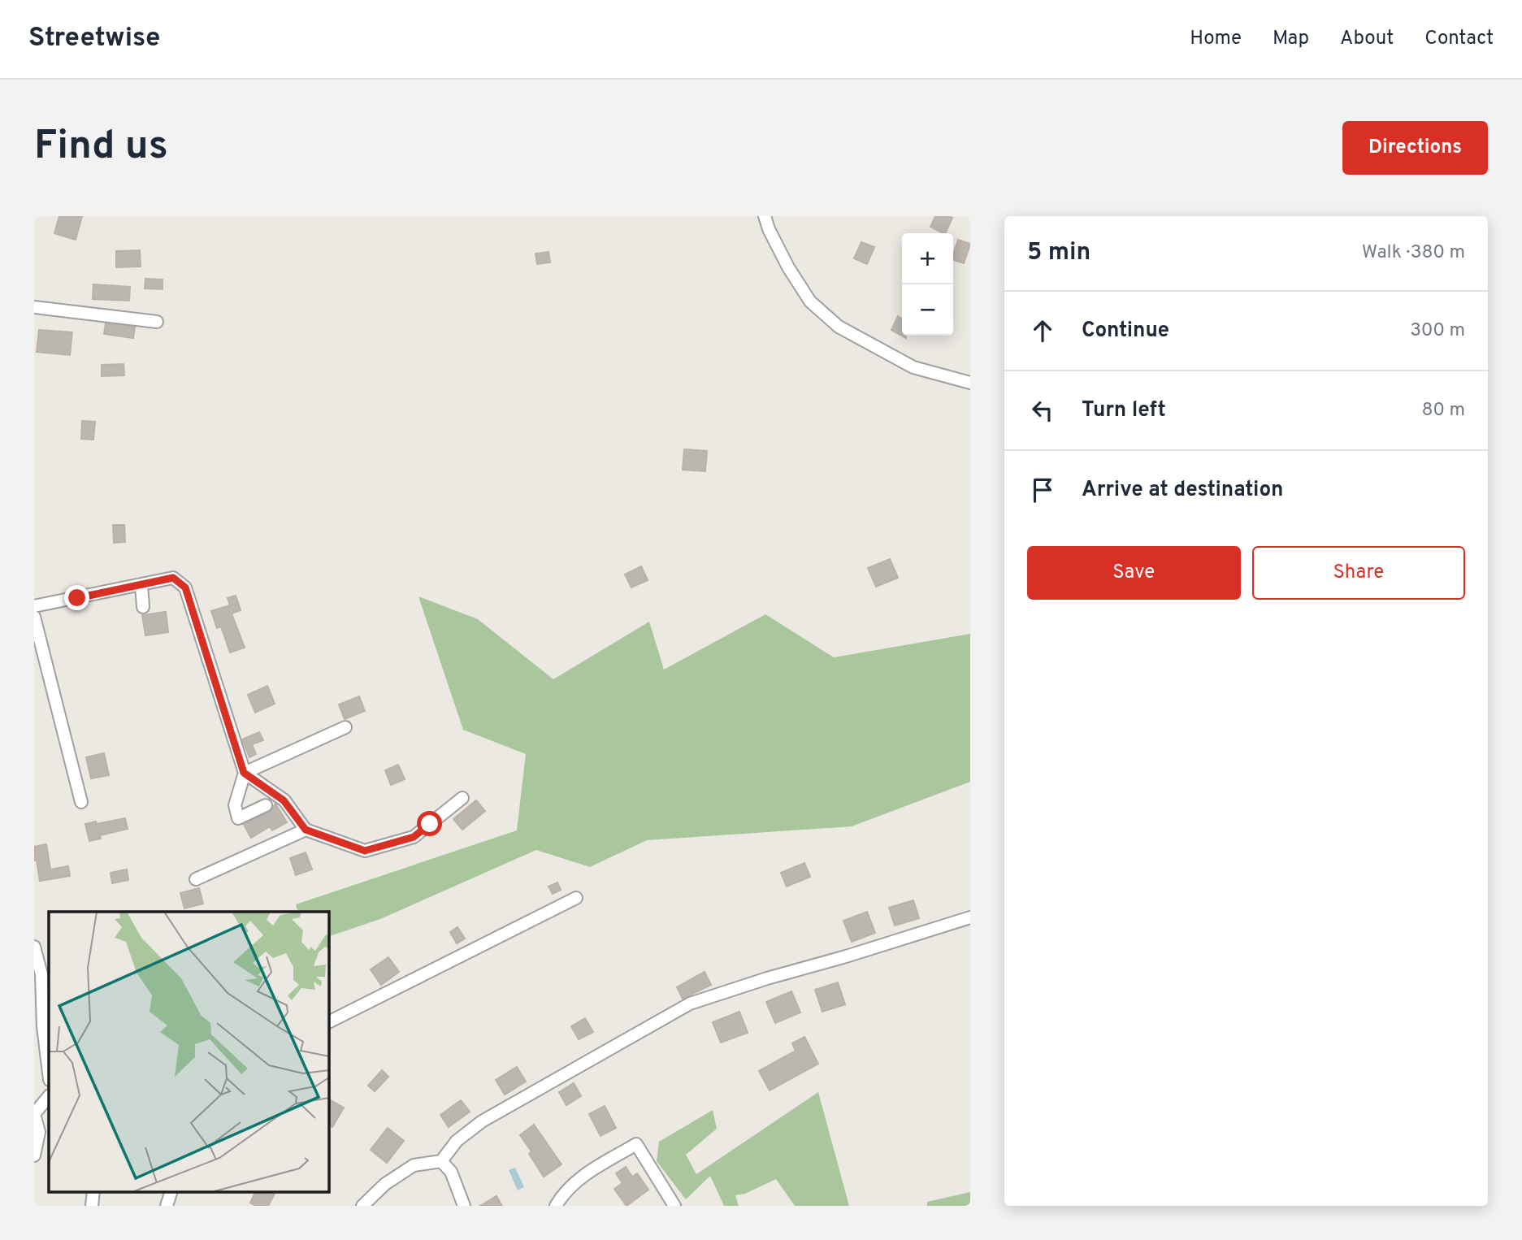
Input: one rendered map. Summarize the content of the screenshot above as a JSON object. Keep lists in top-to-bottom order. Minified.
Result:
{"page":{"header":"Streetwise","nav":["Home","Map","About","Contact"],"buttons":["Directions",["Save","Share"]],"title":"Find us","heading":["5 min","Walk · 380 m"],"map_buttons":["+","−"],"list":[["Continue","300 m"],["Turn left","80 m"],"Arrive at destination"]}}
